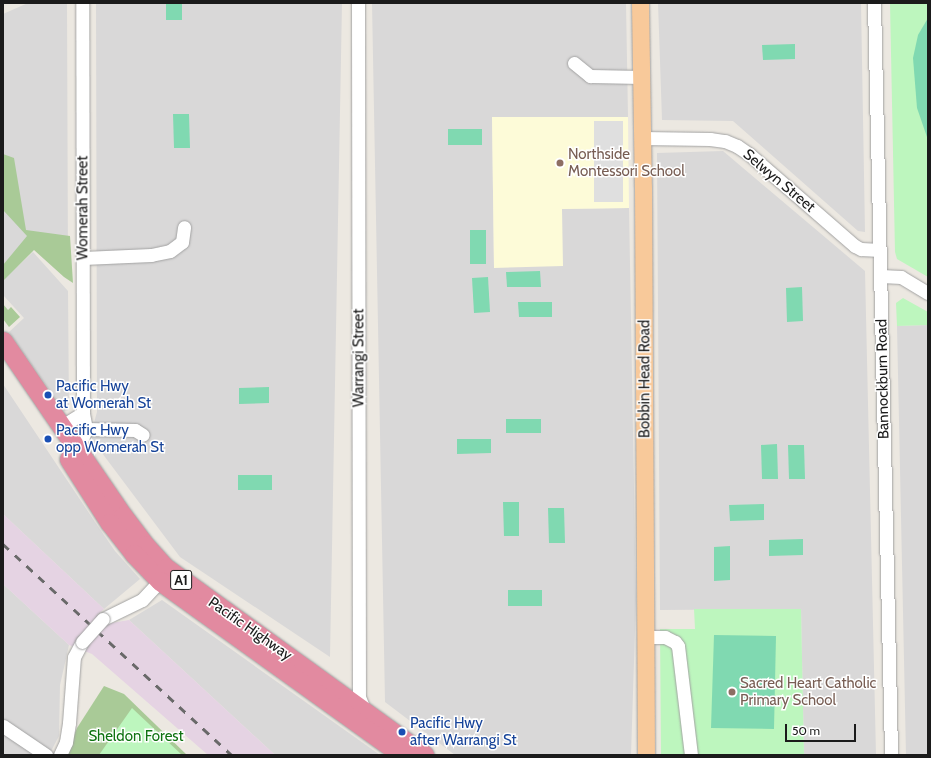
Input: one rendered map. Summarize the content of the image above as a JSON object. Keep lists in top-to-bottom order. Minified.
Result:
{"streets":{"highway":["A1","Pacific Highway"],"main road":["Bobbin Head Road"],"street":["Selwyn Street","Womerah Street","Warrangi Street","Bannockburn Road"]},"crossings":[["Selwyn Street","Bobbin Head Road"],["Selwyn Street","Bannockburn Road"],["Warrangi Street","Pacific Highway"]],"parks":["Sheldon Forest"],"places":["Northside Montessori School","Pacific Hwy at Womerah St","Pacific Hwy opp Womerah St","Sacred Heart Catholic Primary School","Pacific Hwy after Warrangi St"],"scale_bar":"50 m"}
